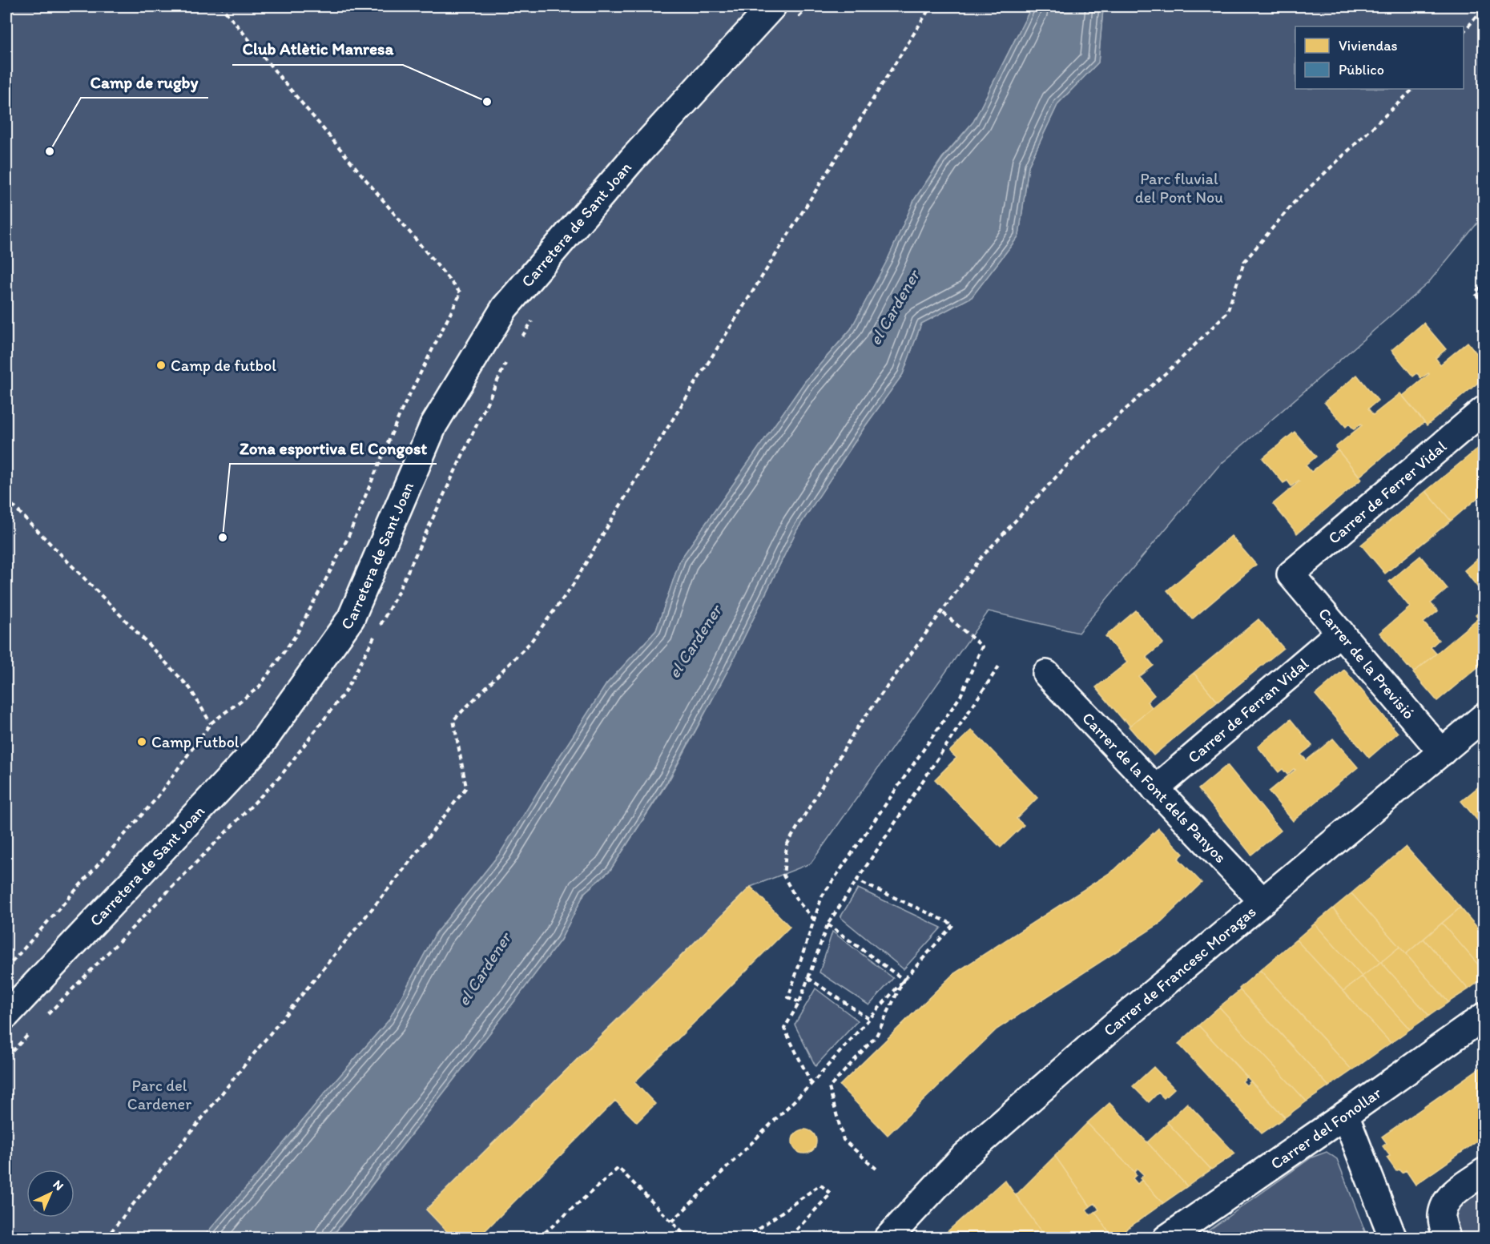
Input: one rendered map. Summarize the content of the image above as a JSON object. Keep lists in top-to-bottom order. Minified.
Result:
{"streets":{"street":["Carretera de Sant Joan","Carrer de Ferrer Vidal","Carrer de la Previsió","Carrer de Ferran Vidal","Carrer de la Font dels Panyos","Carrer de Francesc Moragas","Carrer del Fonollar"]},"crossings":[["Carrer de Ferrer Vidal","Carrer de la Previsió"],["Carrer de la Previsió","Carrer de Ferran Vidal"],["Carrer de la Previsió","Carrer de Francesc Moragas"],["Carrer de Ferran Vidal","Carrer de la Font dels Panyos"],["Carrer de la Font dels Panyos","Carrer de Francesc Moragas"]],"water":["el Cardener"],"parks":["Parc fluvial del Pont Nou","Parc del Cardener"],"places":["Club Atlètic Manresa","Camp de rugby","Camp de futbol","Zona esportiva El Congost","Camp Futbol"],"legend":["Viviendas","Público"],"north":"top right"}
